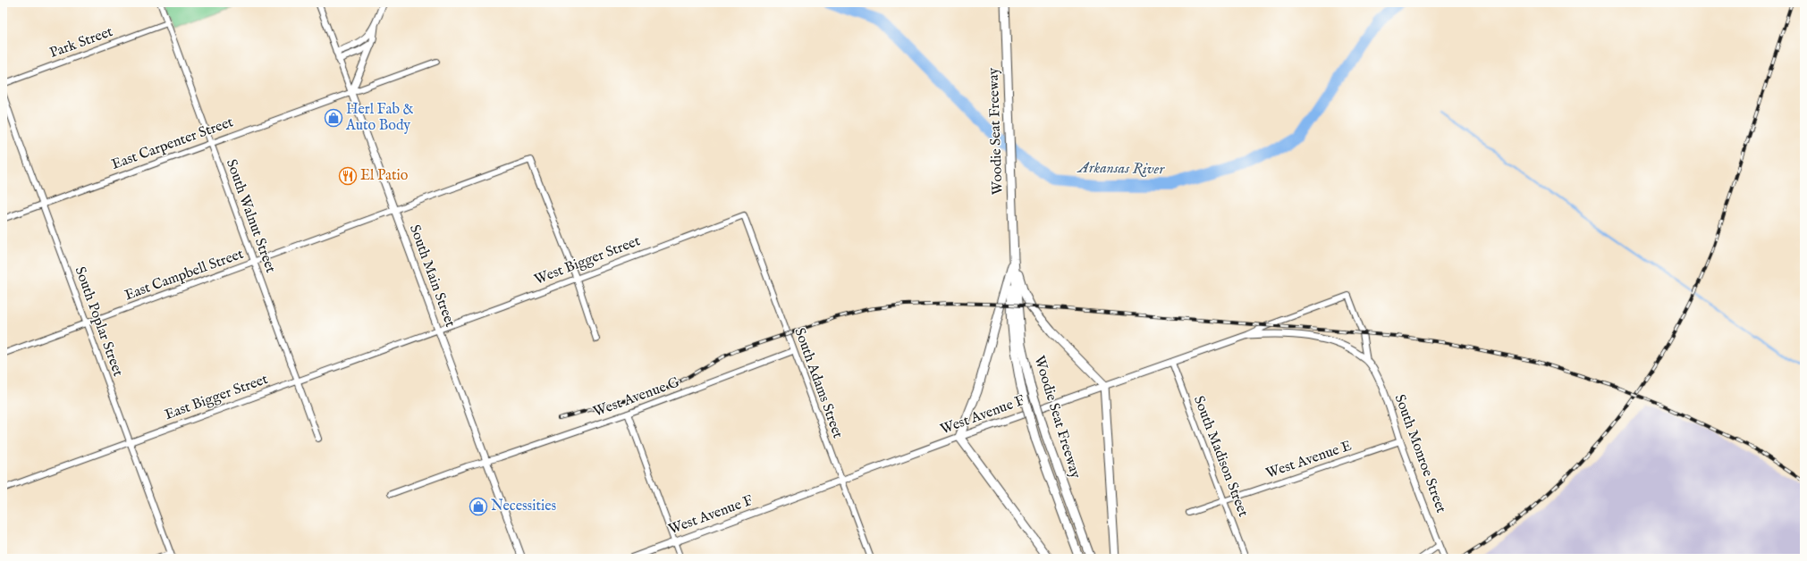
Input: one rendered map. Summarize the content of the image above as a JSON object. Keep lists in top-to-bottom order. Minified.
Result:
{"streets":{"main road":["Woodie Seat Freeway"],"street":["Park Street","East Carpenter Street","South Walnut Street","West Bigger Street","East Campbell Street","South Main Street","South Poplar Street","South Adams Street","East Bigger Street","West Avenue G","West Avenue F","South Monroe Street","South Madison Street","West Avenue E"]},"crossings":[["Park Street","South Walnut Street"],["East Carpenter Street","South Walnut Street"],["East Carpenter Street","South Main Street"],["East Carpenter Street","South Poplar Street"],["South Walnut Street","East Campbell Street"],["South Walnut Street","East Bigger Street"],["West Bigger Street","East Campbell Street"],["West Bigger Street","South Main Street"],["West Bigger Street","South Adams Street"],["West Bigger Street","East Bigger Street"],["East Campbell Street","South Main Street"],["East Campbell Street","South Poplar Street"],["South Main Street","East Bigger Street"],["South Main Street","West Avenue G"],["South Poplar Street","East Bigger Street"],["South Adams Street","West Avenue G"],["South Adams Street","West Avenue F"],["West Avenue F","South Monroe Street"],["West Avenue F","South Madison Street"],["South Monroe Street","West Avenue E"],["South Madison Street","West Avenue E"]],"water":["Arkansas River"],"places":{"shop":["Herl Fab & Auto Body","Necessities"],"restaurant":["El Patio"]}}
